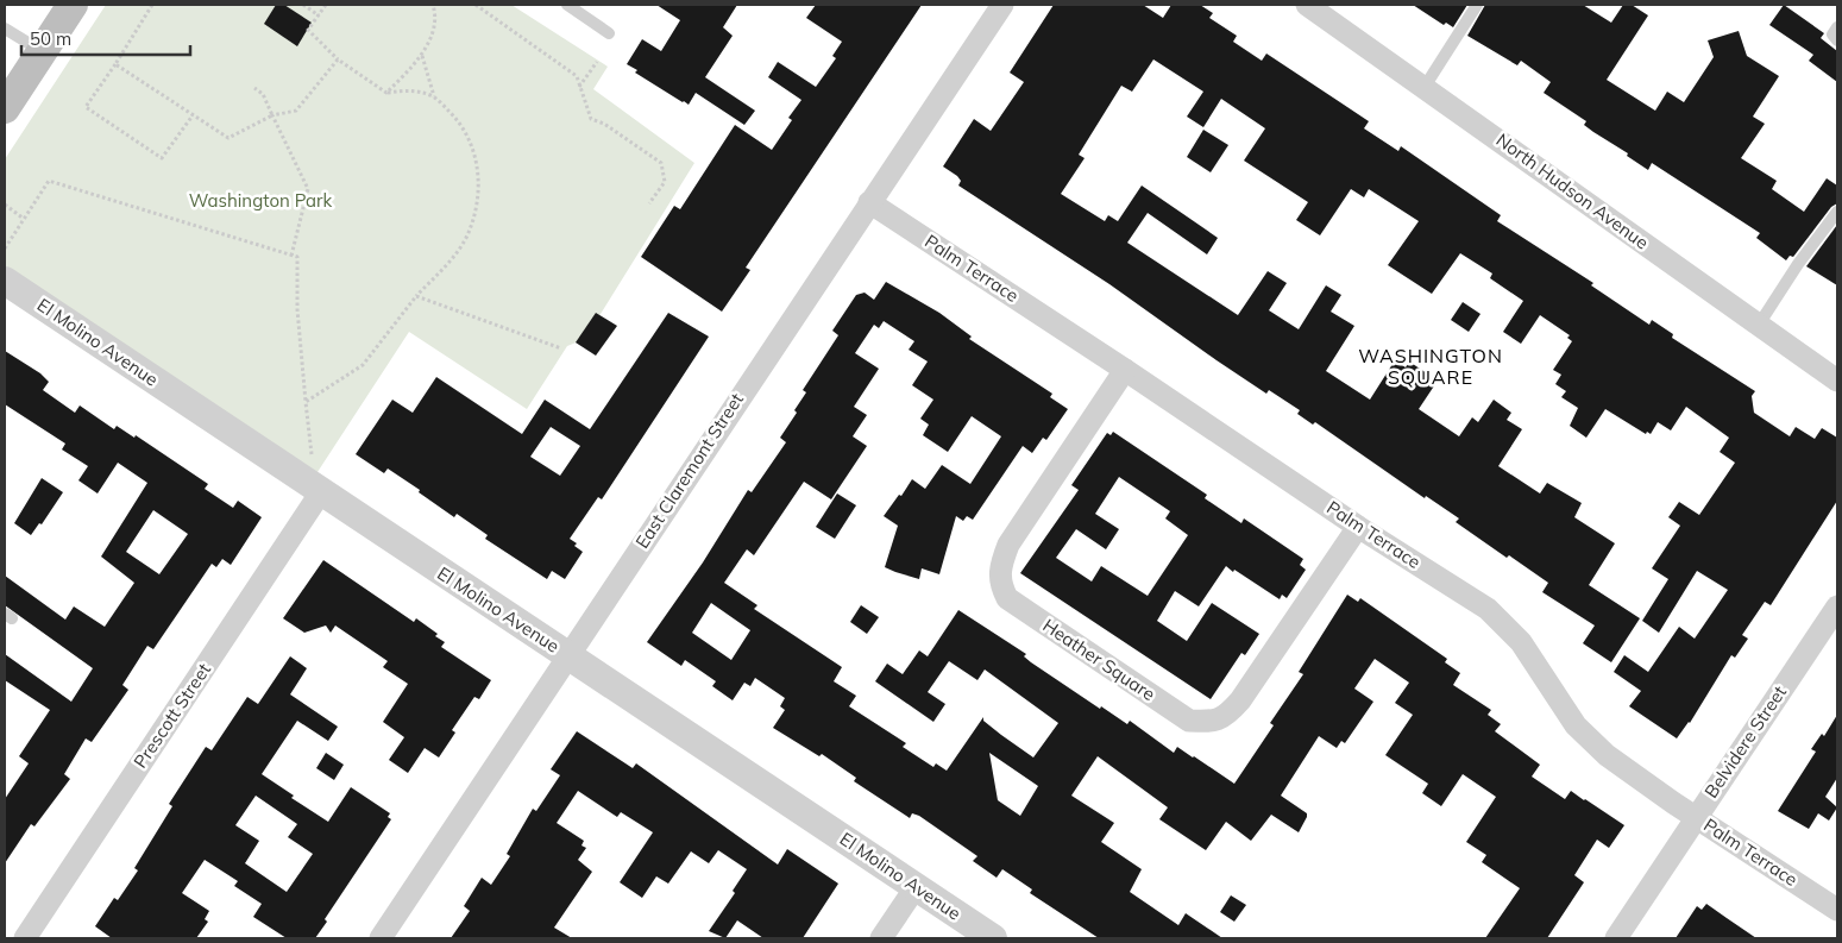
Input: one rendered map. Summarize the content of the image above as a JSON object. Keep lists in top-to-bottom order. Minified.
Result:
{"streets":{"street":["North Hudson Avenue","Palm Terrace","El Molino Avenue","East Claremont Street","Heather Square","Prescott Street","Belvidere Street"]},"crossings":[["Palm Terrace","East Claremont Street"],["Palm Terrace","Heather Square"],["Palm Terrace","Belvidere Street"],["El Molino Avenue","East Claremont Street"],["El Molino Avenue","Prescott Street"]],"districts":["WASHINGTON SQUARE"],"parks":["Washington Park"],"scale_bar":"50 m"}
